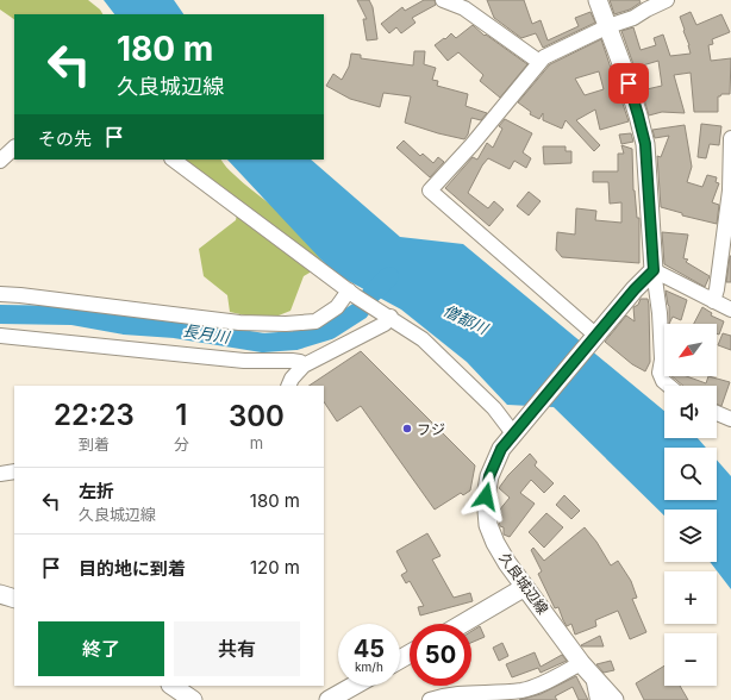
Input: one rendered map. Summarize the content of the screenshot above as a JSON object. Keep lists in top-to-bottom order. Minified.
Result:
{"streets":{"main road":["久良城辺線"]},"water":["僧都川","長月川"],"places":["フジ"],"north":"bottom left","page":{"turn":["180 m","久良城辺線"],"then":"その先","map_buttons":["+","−"],"eta":["22:23","到着","1","分","300","m"],"list":[{"name":"左折","note":"久良城辺線","value":"180 m"},{"name":"目的地に到着","value":"120 m"}],"buttons":["終了","共有"],"speed":"45 km/h","limit":"50"}}
